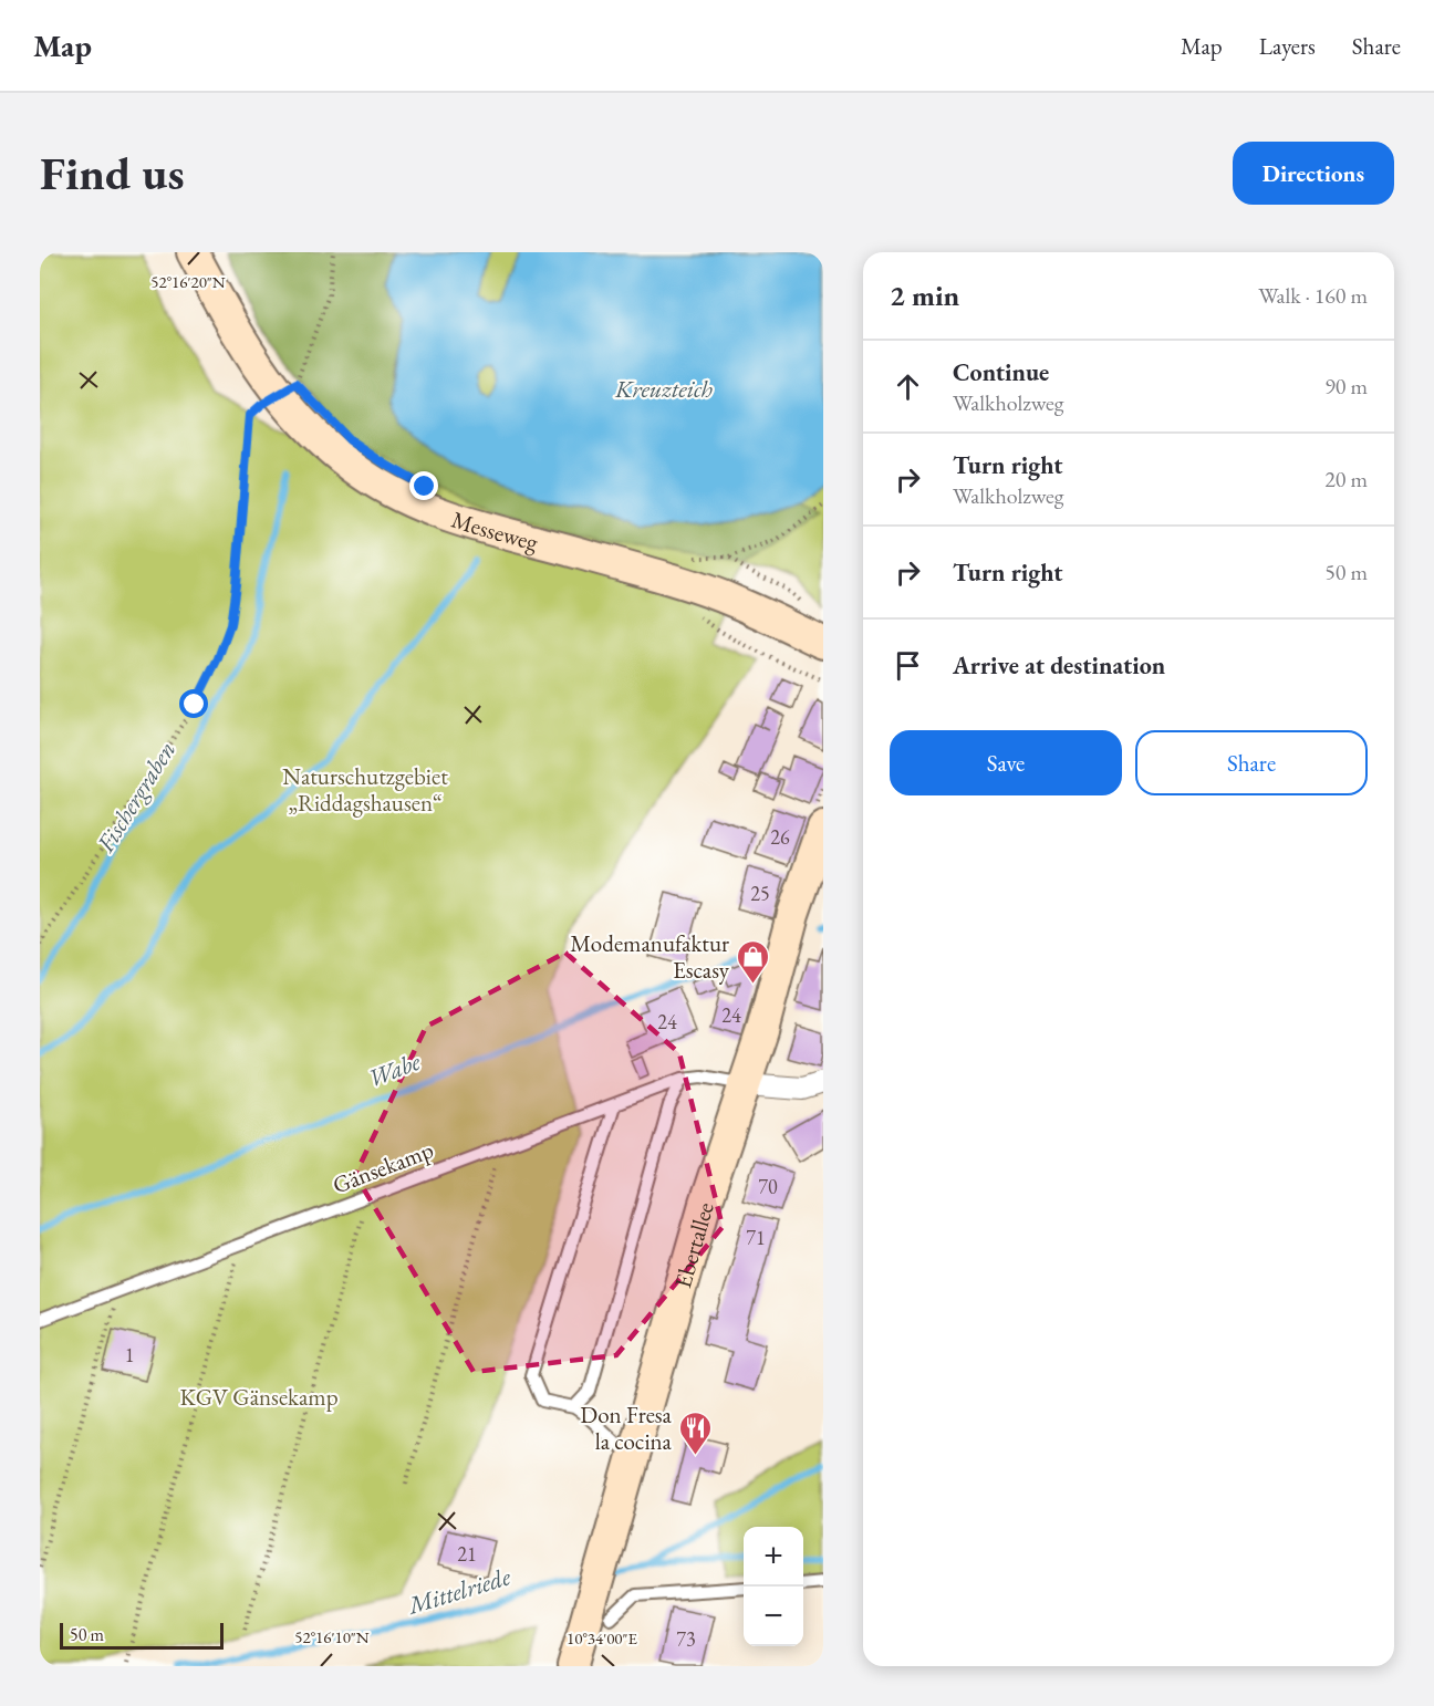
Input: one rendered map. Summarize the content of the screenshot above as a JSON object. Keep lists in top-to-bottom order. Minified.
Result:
{"streets":{"main road":["Messeweg","Ebertallee"],"lane":["Gänsekamp"]},"crossings":[["Gänsekamp","Ebertallee"]],"water":["Kreuzteich","Fischergraben","Wabe","Mittelriede"],"parks":["Naturschutzgebiet „Riddagshausen“","KGV Gänsekamp"],"places":{"shop":["Modemanufaktur Escasy"],"restaurant":["Don Fresa la cocina"]},"house_numbers":["26","25","24","24","70","71","1","21","73"],"scale_bar":"50 m","page":{"header":"Map","nav":["Map","Layers","Share"],"buttons":["Directions",["Save","Share"]],"title":"Find us","heading":["2 min","Walk · 160 m"],"list":[["Continue","Walkholzweg","90 m"],["Turn right","Walkholzweg","20 m"],["Turn right","50 m"],"Arrive at destination"],"map_buttons":["+","−"],"scale":"50 m"},"coordinates":["52°16'20\"N","52°16'10\"N","10°34'00\"E"]}
